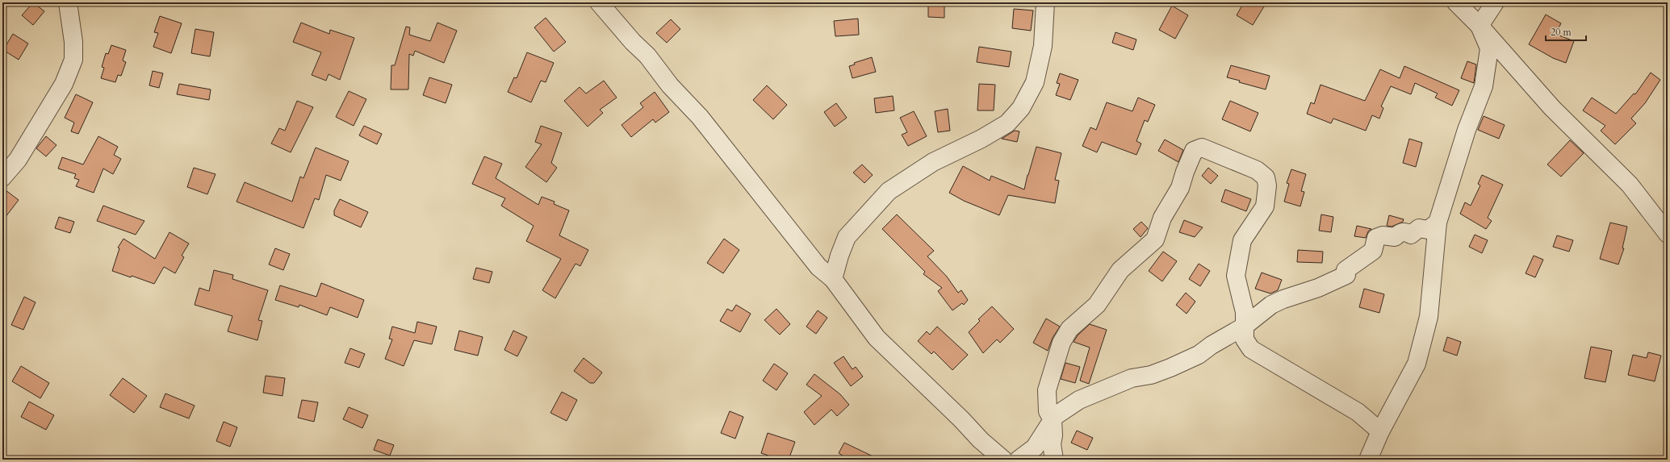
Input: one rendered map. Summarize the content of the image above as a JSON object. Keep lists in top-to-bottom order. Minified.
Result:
{"scale_bar":"20 m"}
